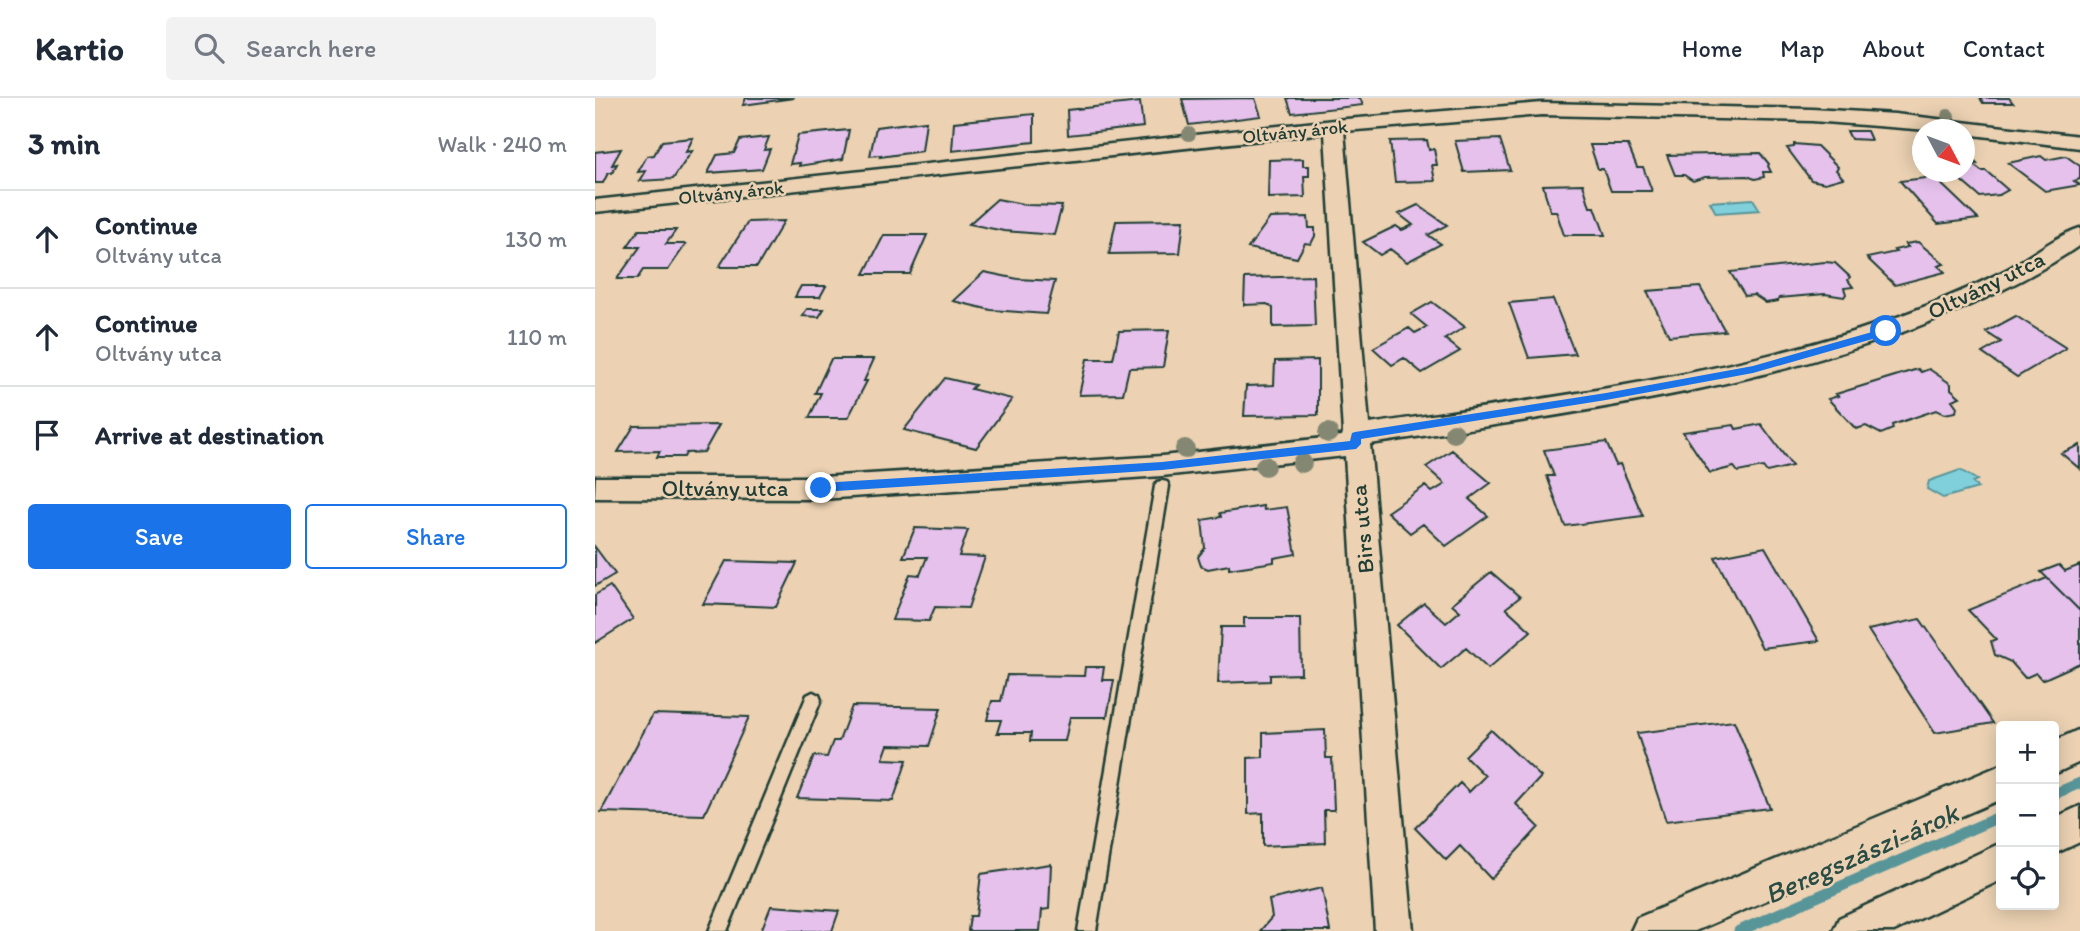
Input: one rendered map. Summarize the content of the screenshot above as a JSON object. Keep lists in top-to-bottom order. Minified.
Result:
{"streets":{"street":["Oltvány árok","Oltvány utca","Birs utca"]},"crossings":[["Oltvány árok","Birs utca"],["Oltvány utca","Birs utca"]],"water":["Beregszászi-árok"],"north":"bottom right","page":{"header":"Kartio","search":"Search here","nav":["Home","Map","About","Contact"],"heading":["3 min","Walk · 240 m"],"list":[["Continue","Oltvány utca","130 m"],["Continue","Oltvány utca","110 m"],"Arrive at destination"],"buttons":["Save","Share"],"map_buttons":["+","−"]}}
